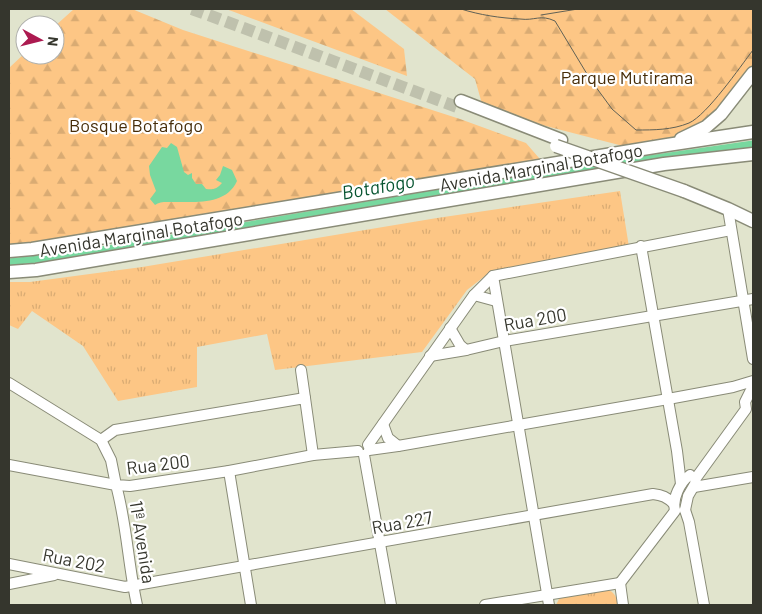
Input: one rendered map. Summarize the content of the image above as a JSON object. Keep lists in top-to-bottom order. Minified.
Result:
{"streets":{"main road":["Avenida Marginal Botafogo"],"street":["Rua 200","Rua 227","11ª Avenida","Rua 202"]},"crossings":[["Rua 200","11ª Avenida"],["Rua 227","11ª Avenida"],["Rua 227","Rua 202"],["11ª Avenida","Rua 202"]],"water":["Botafogo"],"parks":["Parque Mutirama","Bosque Botafogo"],"north":"right"}
